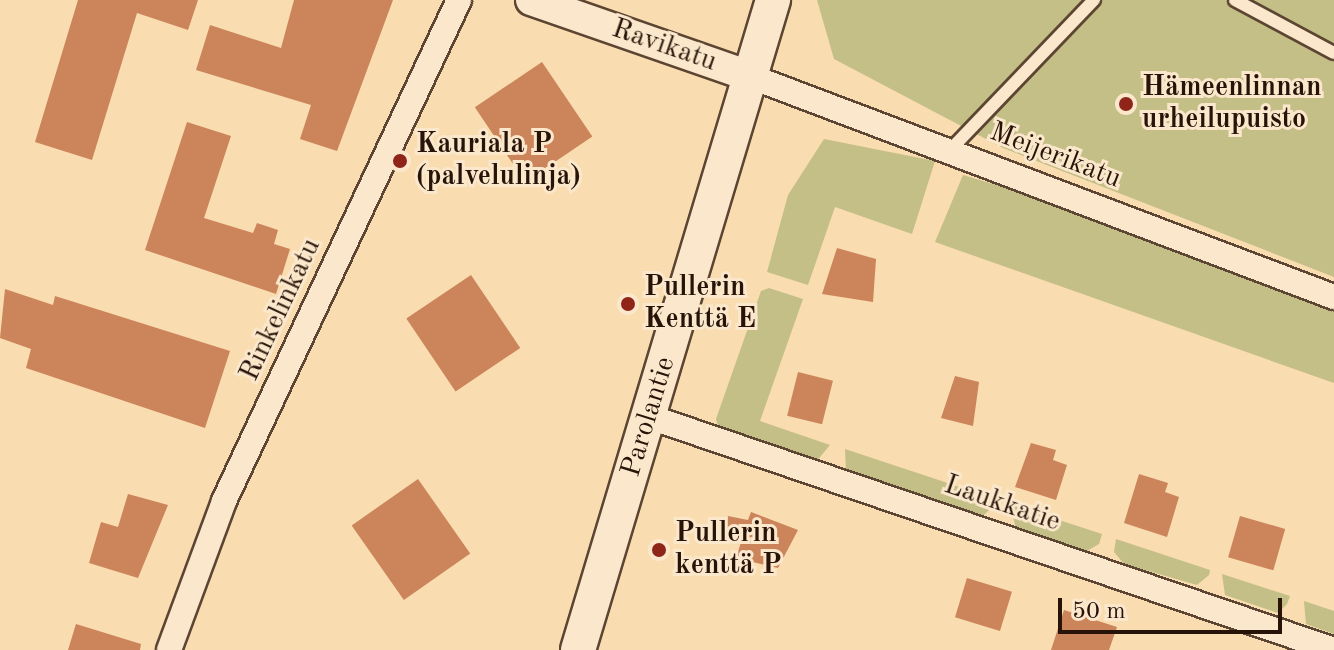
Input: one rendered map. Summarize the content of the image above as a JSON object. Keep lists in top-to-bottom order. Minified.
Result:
{"streets":{"main road":["Parolantie"],"street":["Ravikatu","Meijerikatu","Rinkelinkatu","Laukkatie"]},"crossings":[["Ravikatu","Meijerikatu"],["Ravikatu","Parolantie"],["Meijerikatu","Parolantie"],["Parolantie","Laukkatie"]],"places":["Hämeenlinnan urheilupuisto","Kauriala P (palvelulinja)","Pullerin Kenttä E","Pullerin kenttä P"],"scale_bar":"50 m"}
